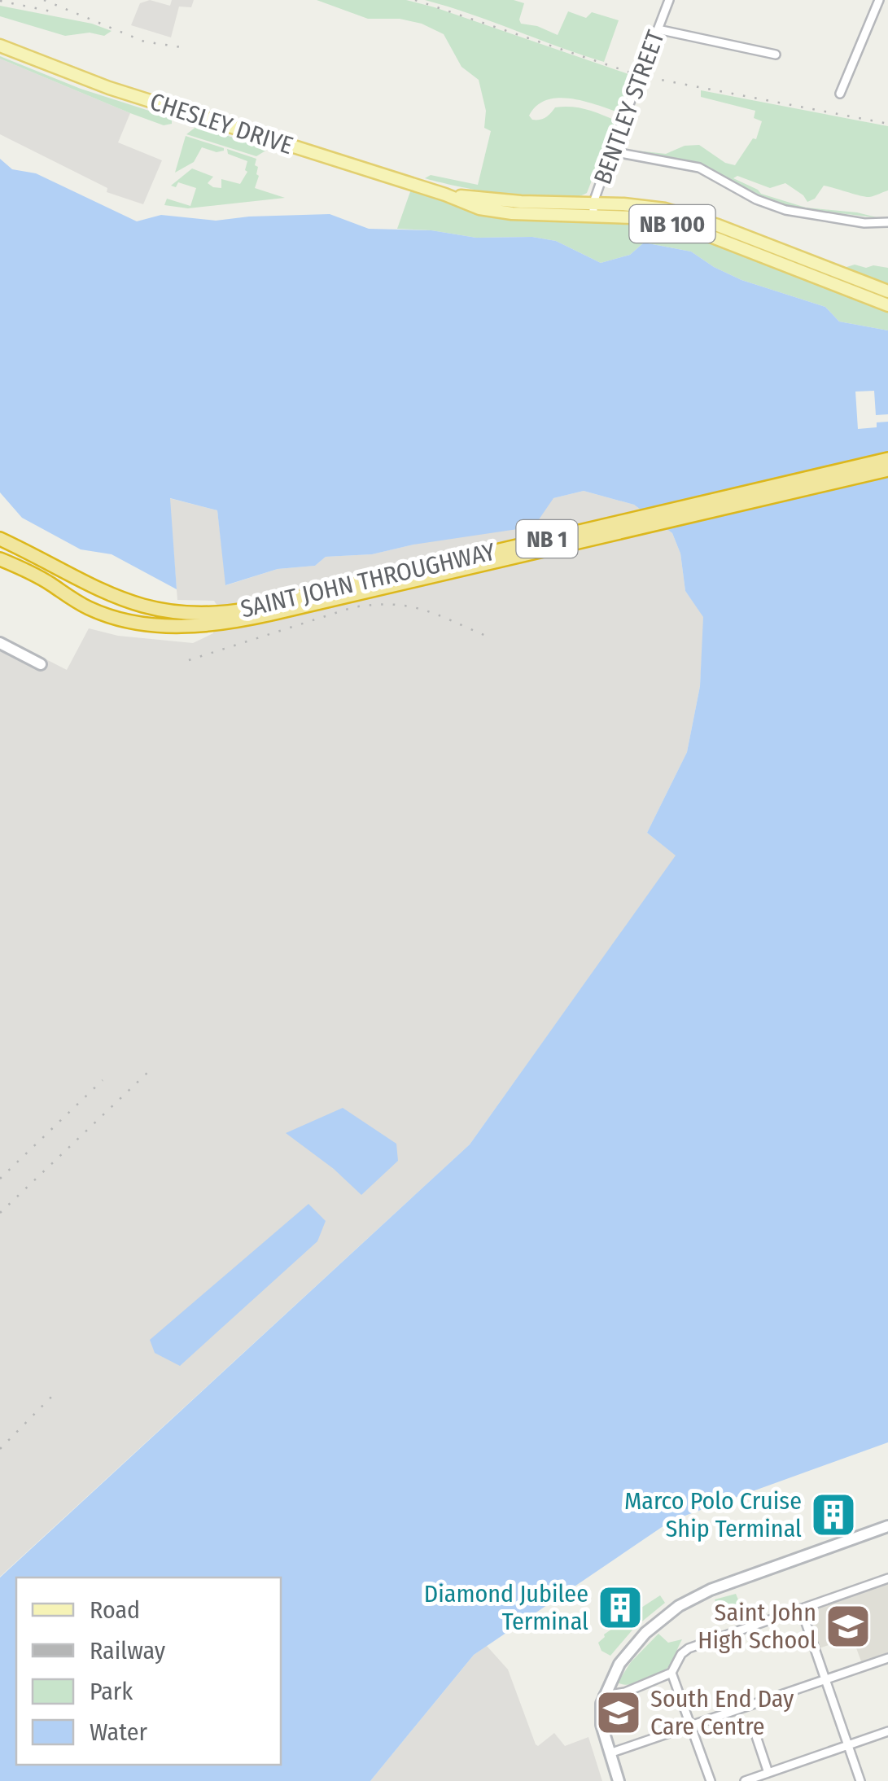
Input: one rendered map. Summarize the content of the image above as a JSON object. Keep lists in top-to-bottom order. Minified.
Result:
{"streets":{"highway":["NB 1","SAINT JOHN THROUGHWAY"],"main road":["CHESLEY DRIVE","NB 100"],"street":["BENTLEY STREET"]},"crossings":[["BENTLEY STREET","CHESLEY DRIVE"]],"places":{"building":["Marco Polo Cruise Ship Terminal","Diamond Jubilee Terminal"],"school or university":["Saint John High School","South End Day Care Centre"]},"legend":["Road","Railway","Park","Water"]}
